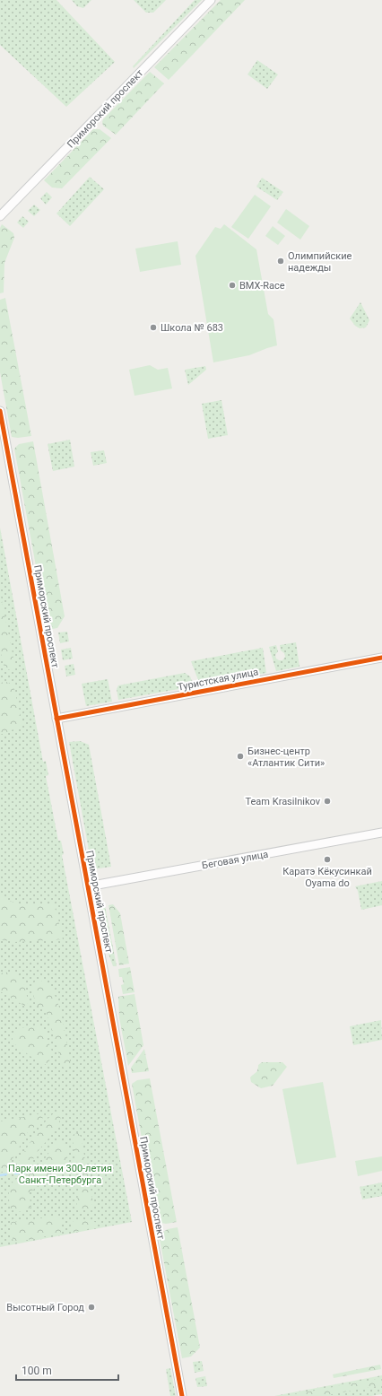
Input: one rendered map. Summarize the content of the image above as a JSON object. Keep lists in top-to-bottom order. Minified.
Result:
{"streets":{"street":["Приморский проспект","Туристская улица","Беговая улица"]},"crossings":[["Приморский проспект","Туристская улица"],["Приморский проспект","Беговая улица"]],"parks":["Парк имени 300-летия Санкт-Петербурга"],"places":["Олимпийские надежды","BMX-Race","Школа № 683","Бизнес-центр «Атлантик Сити»","Team Krasilnikov","Каратэ Кёкусинкай Oyama do","Высотный Город"],"scale_bar":"100 m"}
